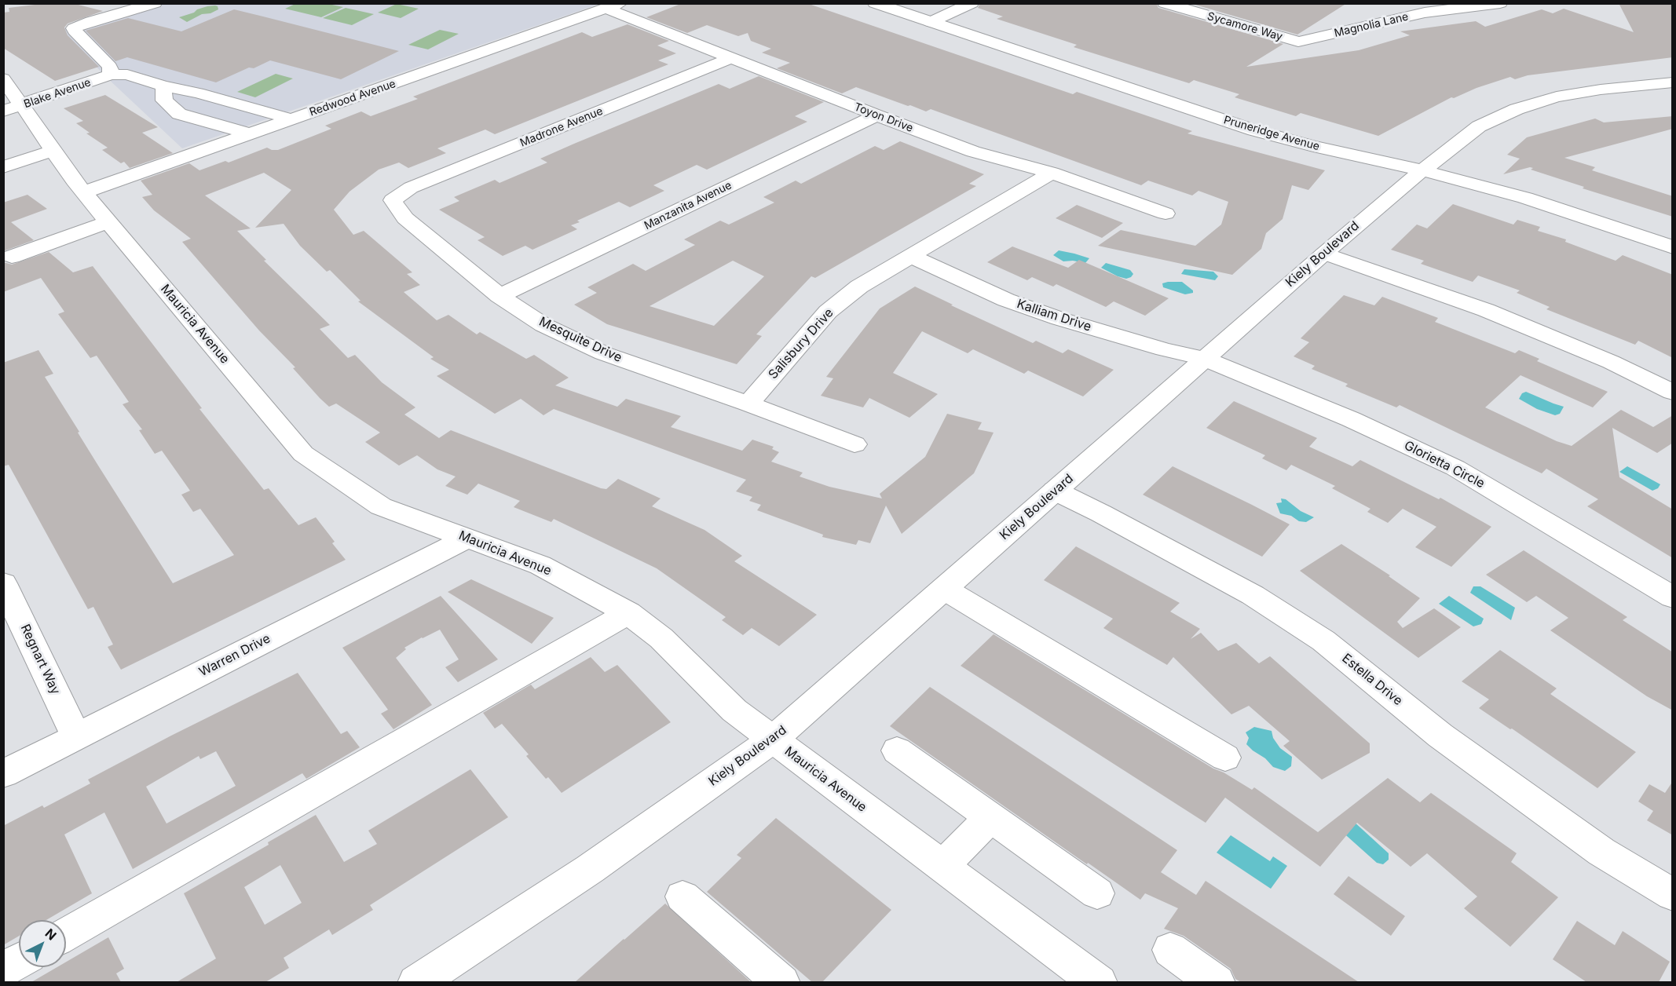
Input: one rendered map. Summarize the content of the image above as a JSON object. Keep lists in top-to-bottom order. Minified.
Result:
{"streets":{"street":["Magnolia Lane","Sycamore Way","Blake Avenue","Redwood Avenue","Toyon Drive","Madrone Avenue","Pruneridge Avenue","Manzanita Avenue","Kiely Boulevard","Kalliam Drive","Mauricia Avenue","Mesquite Drive","Salisbury Drive","Glorietta Circle","Warren Drive","Regnart Way","Estella Drive"]},"crossings":[["Magnolia Lane","Sycamore Way"],["Blake Avenue","Mauricia Avenue"],["Redwood Avenue","Toyon Drive"],["Redwood Avenue","Mauricia Avenue"],["Toyon Drive","Madrone Avenue"],["Toyon Drive","Manzanita Avenue"],["Toyon Drive","Salisbury Drive"],["Madrone Avenue","Mesquite Drive"],["Pruneridge Avenue","Kiely Boulevard"],["Manzanita Avenue","Mesquite Drive"],["Kiely Boulevard","Kalliam Drive"],["Kiely Boulevard","Mauricia Avenue"],["Kiely Boulevard","Glorietta Circle"],["Kiely Boulevard","Estella Drive"],["Kalliam Drive","Salisbury Drive"],["Kalliam Drive","Glorietta Circle"],["Mauricia Avenue","Warren Drive"],["Mesquite Drive","Salisbury Drive"],["Warren Drive","Regnart Way"]],"north":"top right"}
